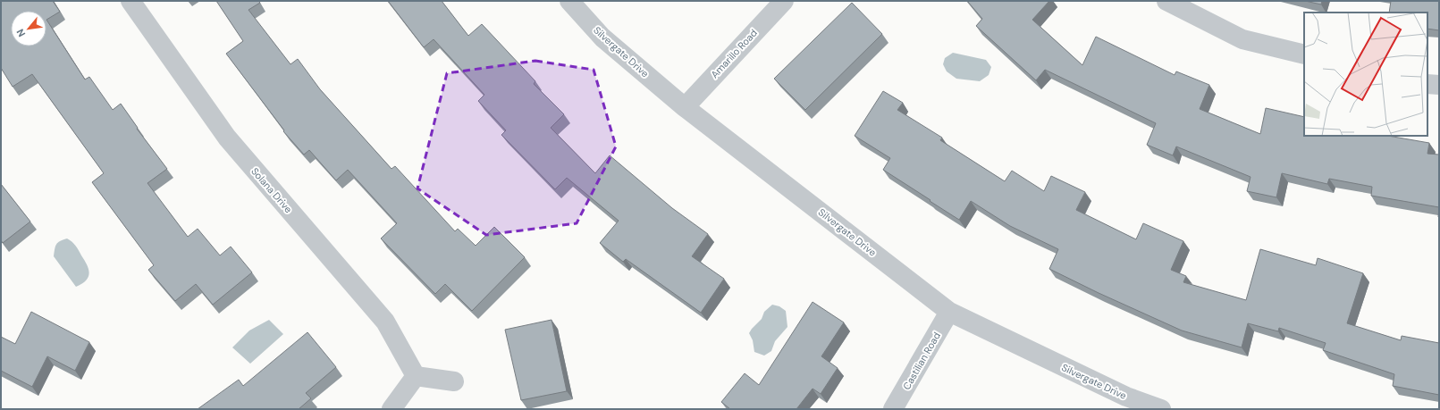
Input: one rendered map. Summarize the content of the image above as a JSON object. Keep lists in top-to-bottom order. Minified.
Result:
{"streets":{"street":["Silvergate Drive","Amarillo Road","Solana Drive","Castilian Road"]},"crossings":[["Silvergate Drive","Amarillo Road"],["Silvergate Drive","Castilian Road"]],"north":"bottom left"}
